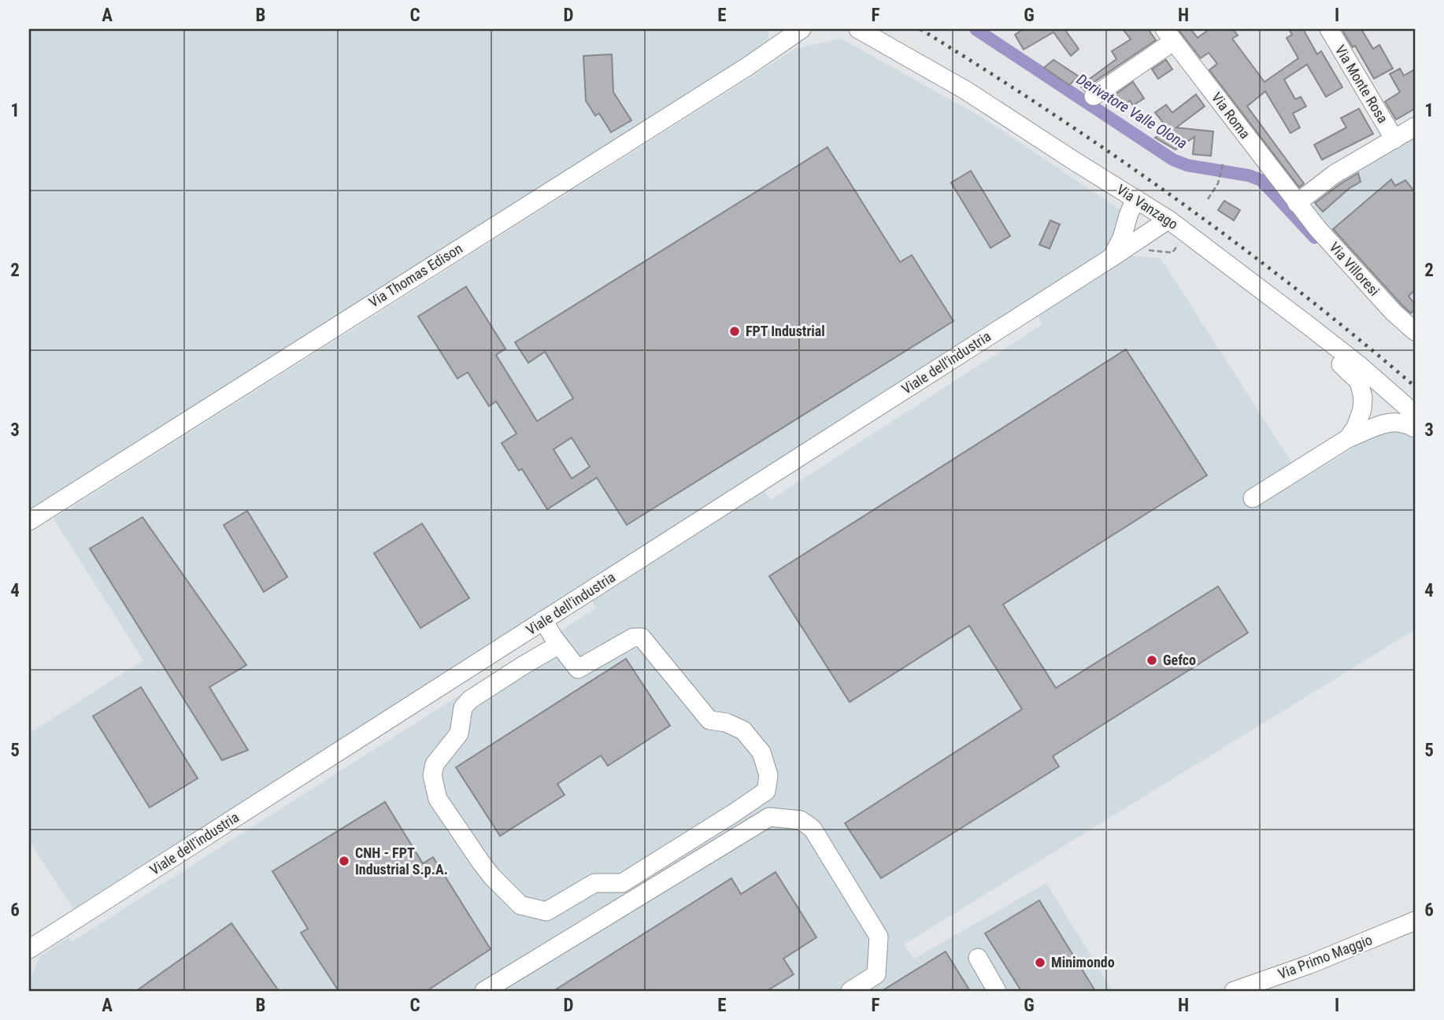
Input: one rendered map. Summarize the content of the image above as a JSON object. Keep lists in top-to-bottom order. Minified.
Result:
{"streets":{"street":["Via Monte Rosa","Via Roma","Via Vanzago","Via Villoresi","Via Thomas Edison","Viale dell'industria","Via Primo Maggio"]},"crossings":[["Via Roma","Via Villoresi"],["Via Vanzago","Viale dell'industria"]],"water":["Derivatore Valle Olona"],"places":["FPT Industrial","Gefco","CNH - FPT Industrial S.p.A.","Minimondo"],"grid":{"columns":["A","B","C","D","E","F","G","H","I"],"rows":["1","2","3","4","5","6"]}}
